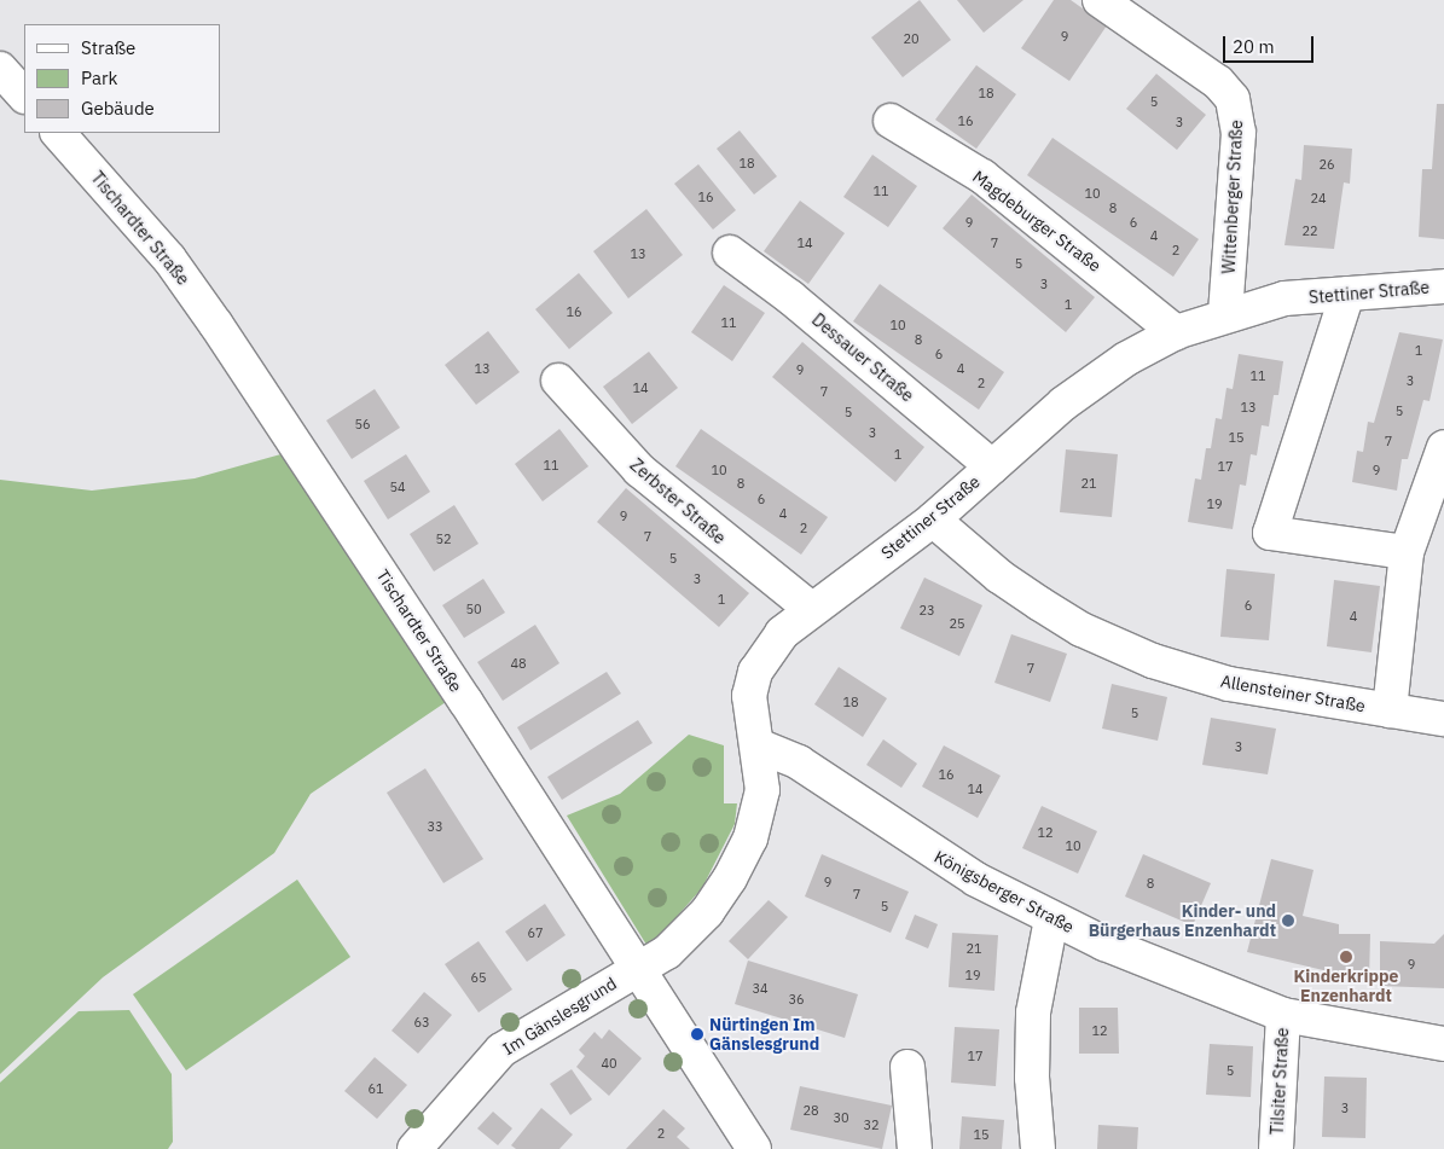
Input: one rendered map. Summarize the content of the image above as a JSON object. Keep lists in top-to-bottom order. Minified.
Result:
{"streets":{"street":["Wittenberger Straße","Magdeburger Straße","Tischardter Straße","Stettiner Straße","Dessauer Straße","Zerbster Straße","Allensteiner Straße","Königsberger Straße","Im Gänslesgrund","Tilsiter Straße"]},"crossings":[["Wittenberger Straße","Stettiner Straße"],["Magdeburger Straße","Stettiner Straße"],["Tischardter Straße","Stettiner Straße"],["Tischardter Straße","Im Gänslesgrund"],["Stettiner Straße","Dessauer Straße"],["Stettiner Straße","Zerbster Straße"],["Stettiner Straße","Allensteiner Straße"],["Stettiner Straße","Königsberger Straße"],["Stettiner Straße","Im Gänslesgrund"],["Königsberger Straße","Tilsiter Straße"]],"places":["Kinder- und Bürgerhaus Enzenhardt","Kinderkrippe Enzenhardt","Nürtingen Im Gänslesgrund"],"house_numbers":["9","20","18","5","16","3","18","26","11","10","16","24","8","9","6","22","4","14","7","2","13","5","3","1","16","11","10","8","1","6","13","4","9","11","3","2","14","7","13","5","5","56","3","15","7","1","11","17","10","9","8","21","54","6","19","4","9","2","7","52","5","3","1","6","50","23","4","25","48","7","18","5","3","16","14","33","12","10","9","8","7","5","67","21","9","19","65","34","36","63","12","17","40","5","61","3","28","30","32","2","15"],"legend":["Straße","Park","Gebäude"],"scale_bar":"20 m"}
